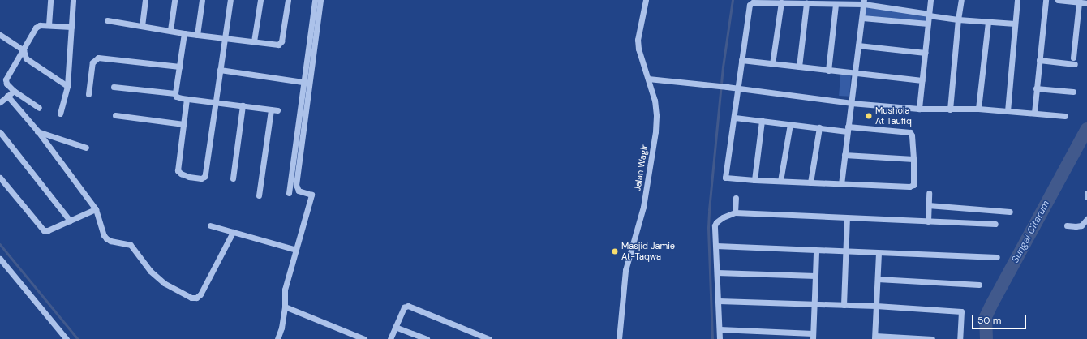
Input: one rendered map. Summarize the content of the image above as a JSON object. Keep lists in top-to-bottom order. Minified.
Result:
{"streets":{"street":["Jalan Wagir"]},"water":["Sungai Citarum"],"places":["Mushola At Taufiq","Masjid Jamie At-Taqwa"],"scale_bar":"50 m"}
